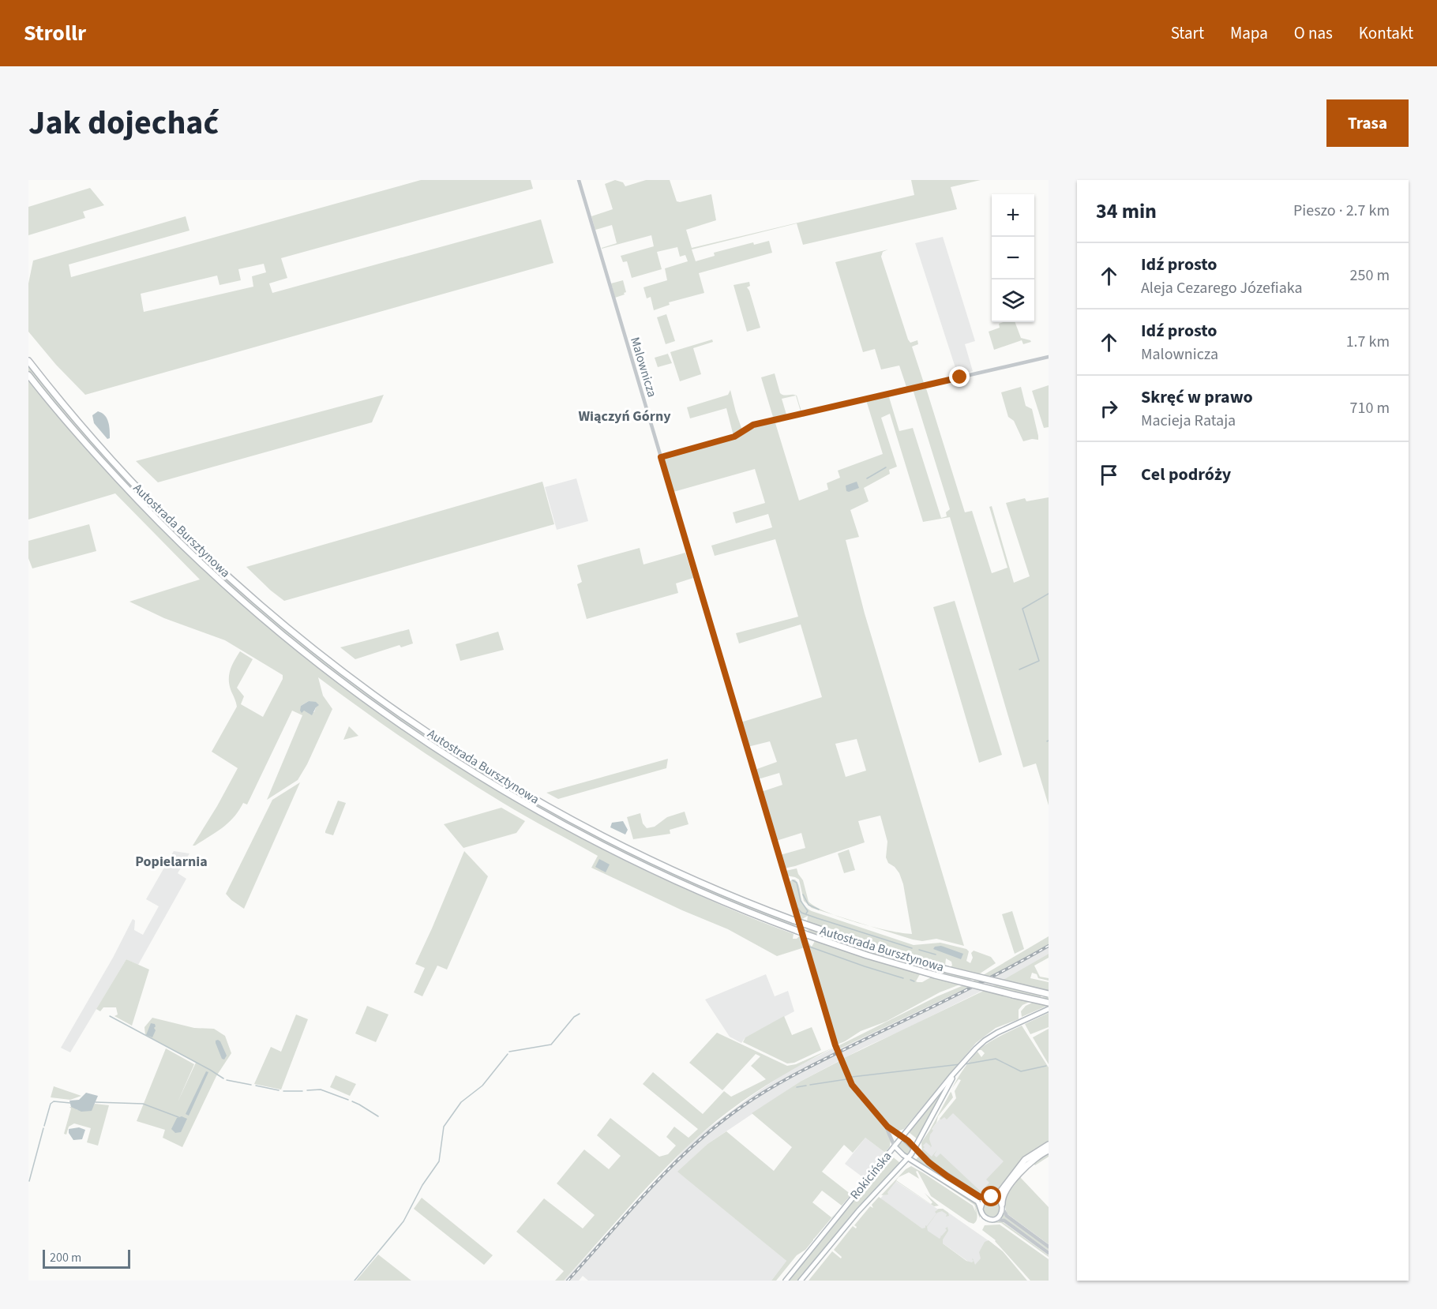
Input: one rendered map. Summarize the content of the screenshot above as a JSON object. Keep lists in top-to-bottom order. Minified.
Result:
{"streets":{"highway":["Autostrada Bursztynowa"],"main road":["Rokicińska"],"street":["Malownicza"]},"crossings":[["Malownicza","Rokicińska"]],"districts":["Wiączyń Górny","Popielarnia"],"scale_bar":"200 m","page":{"header":"Strollr","nav":["Start","Mapa","O nas","Kontakt"],"title":"Jak dojechać","buttons":"Trasa","heading":["34 min","Pieszo · 2.7 km"],"map_buttons":["+","−"],"list":[["Idź prosto","Aleja Cezarego Józefiaka","250 m"],["Idź prosto","Malownicza","1.7 km"],["Skręć w prawo","Macieja Rataja","710 m"],"Cel podróży"],"scale":"200 m"}}
